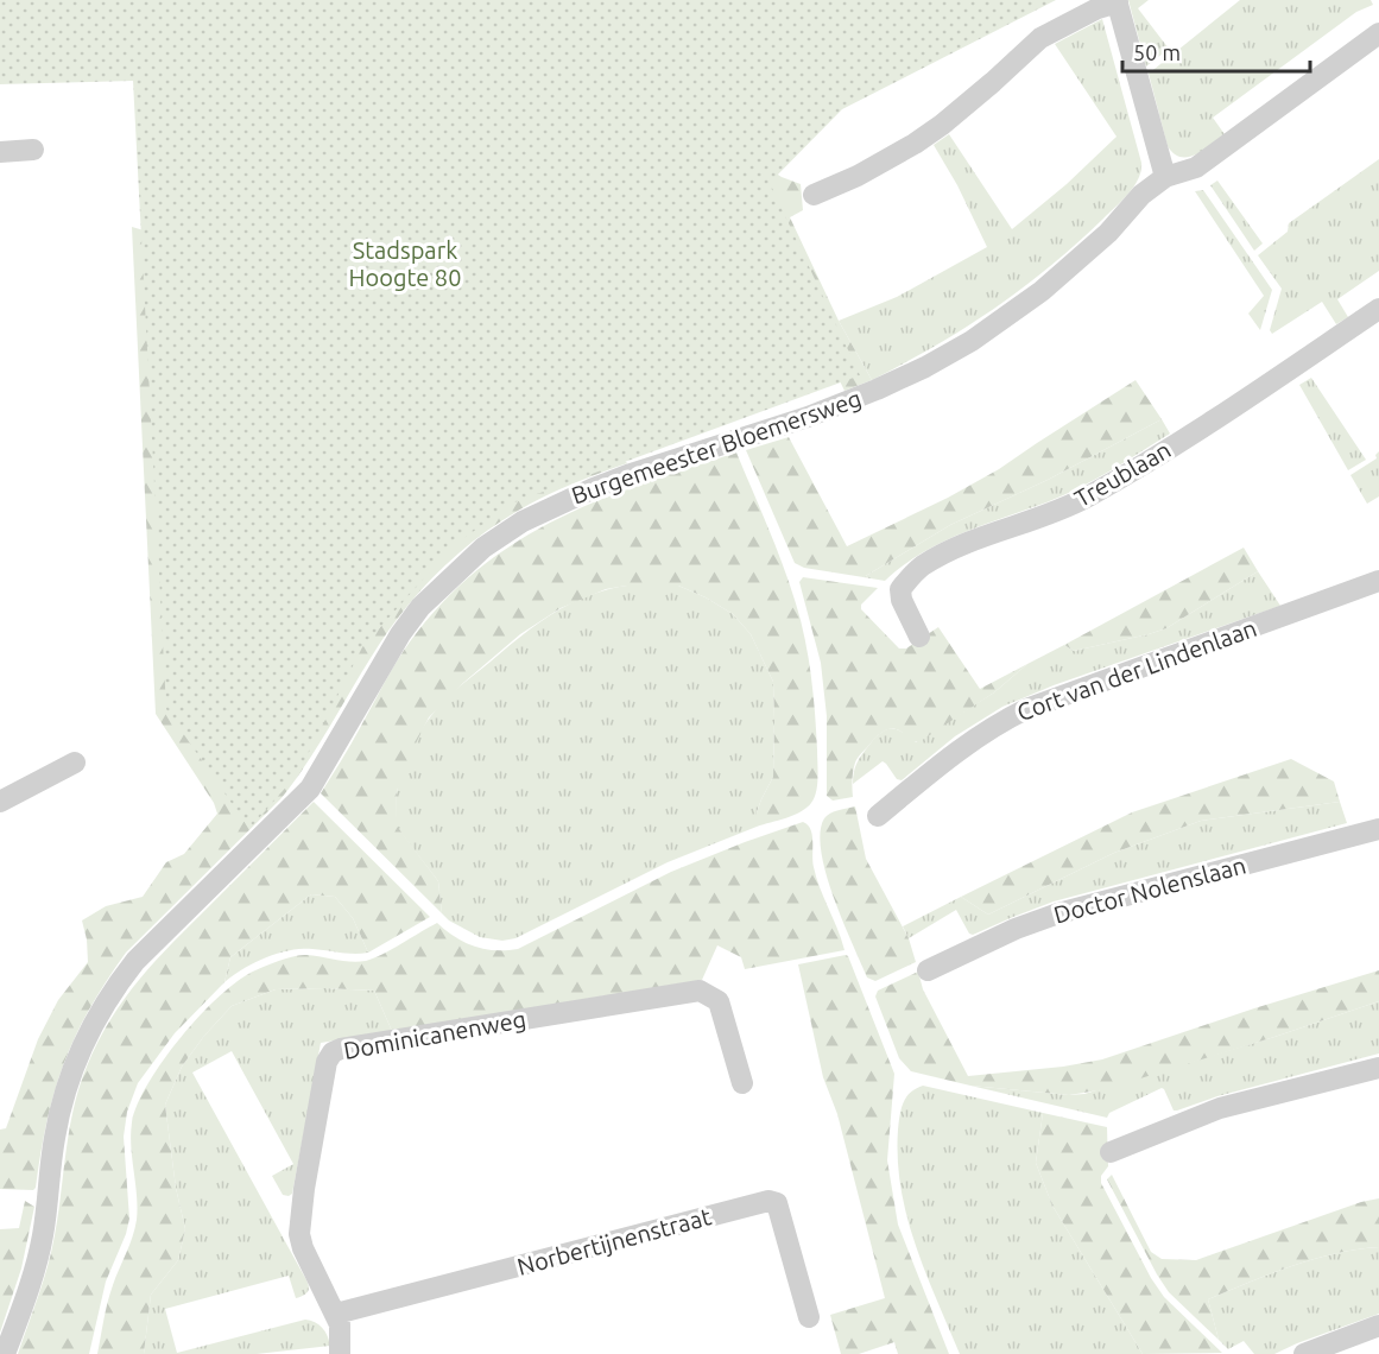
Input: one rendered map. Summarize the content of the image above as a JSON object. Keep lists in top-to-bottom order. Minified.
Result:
{"streets":{"street":["Burgemeester Bloemersweg","Treublaan","Cort van der Lindenlaan","Doctor Nolenslaan","Dominicanenweg","Norbertijnenstraat"]},"crossings":[["Dominicanenweg","Norbertijnenstraat"]],"parks":["Stadspark Hoogte 80"],"scale_bar":"50 m"}
